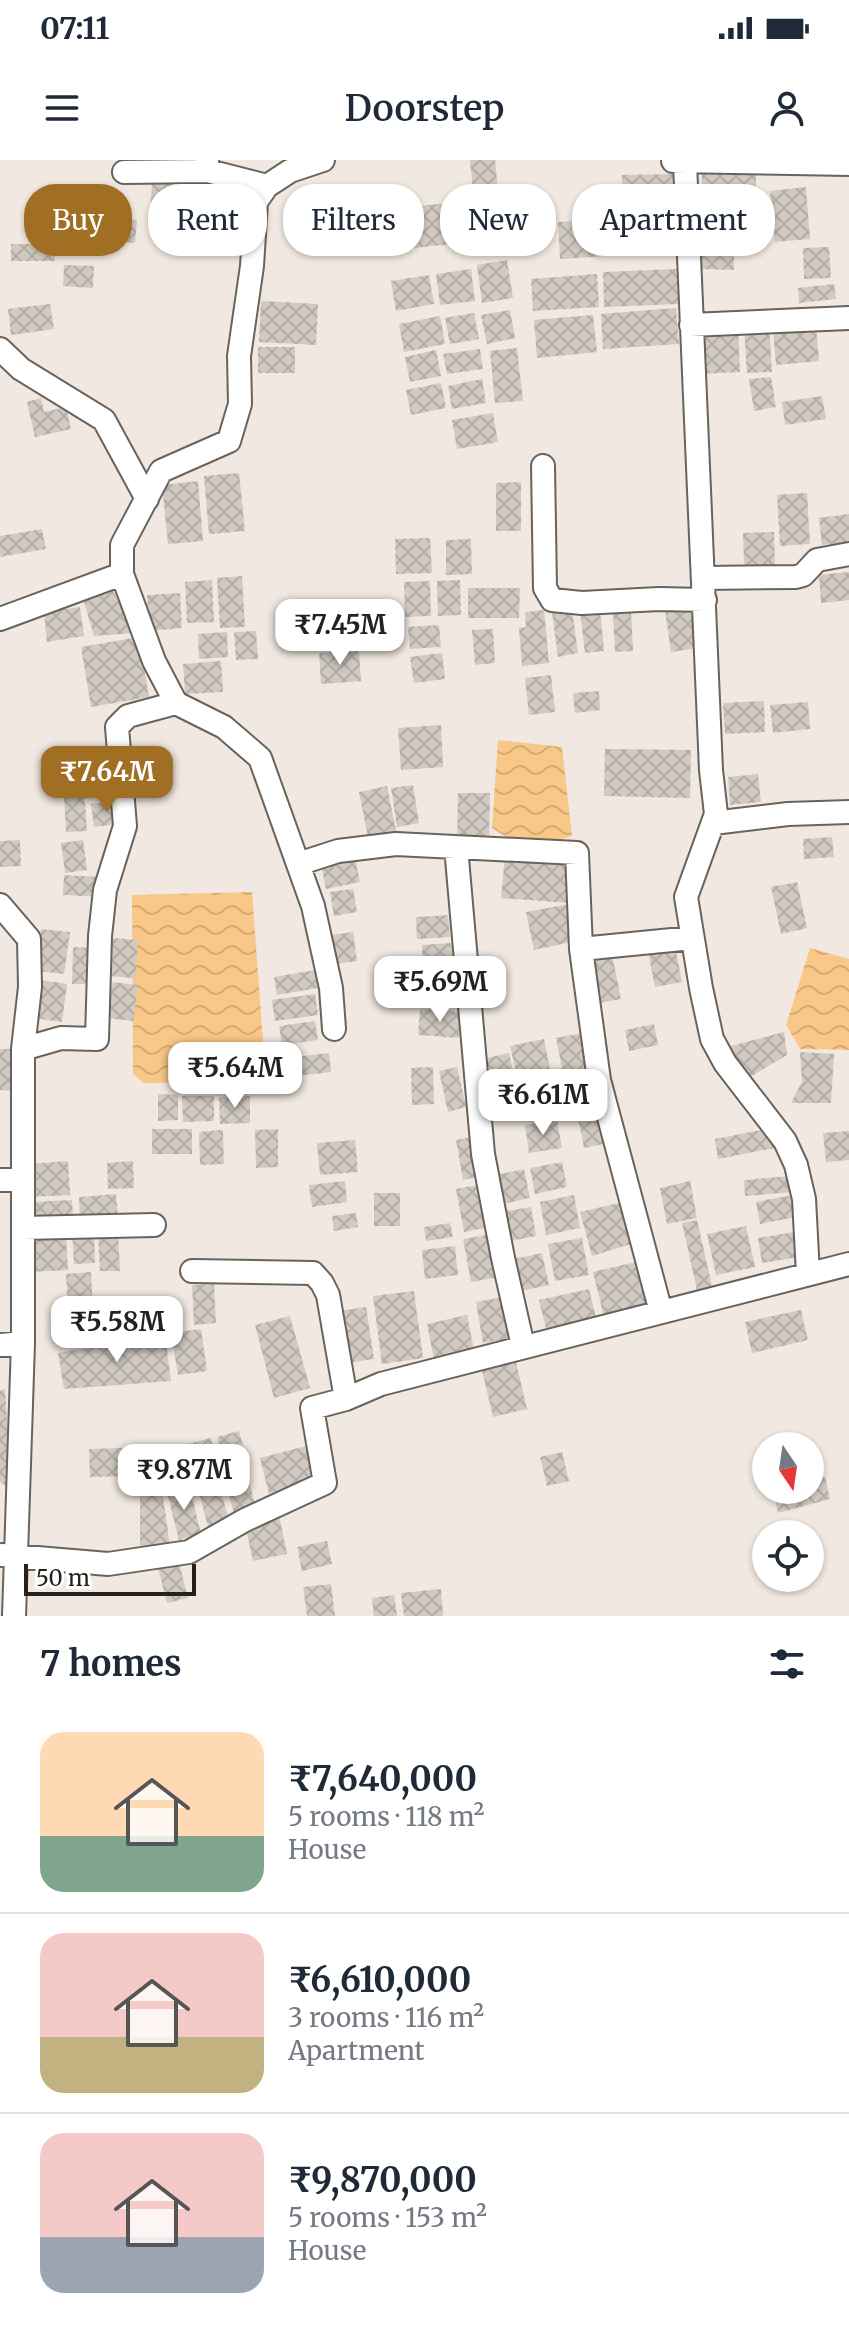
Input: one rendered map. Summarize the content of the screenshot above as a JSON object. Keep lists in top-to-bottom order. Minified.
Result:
{"scale_bar":"50 m","north":"bottom","page":{"status":"07:11","header":"Doorstep","chip":["Buy","Rent","Filters","New","Apartment"],"price":["₹7.45M","₹7.64M","₹5.69M","₹5.64M","₹6.61M","₹5.58M","₹9.87M"],"scale":"50 m","heading":"7 homes","list":[{"name":"₹7,640,000","note":"5 rooms · 118 m² · House"},{"name":"₹6,610,000","note":"3 rooms · 116 m² · Apartment"},{"name":"₹9,870,000","note":"5 rooms · 153 m² · House"}]}}
